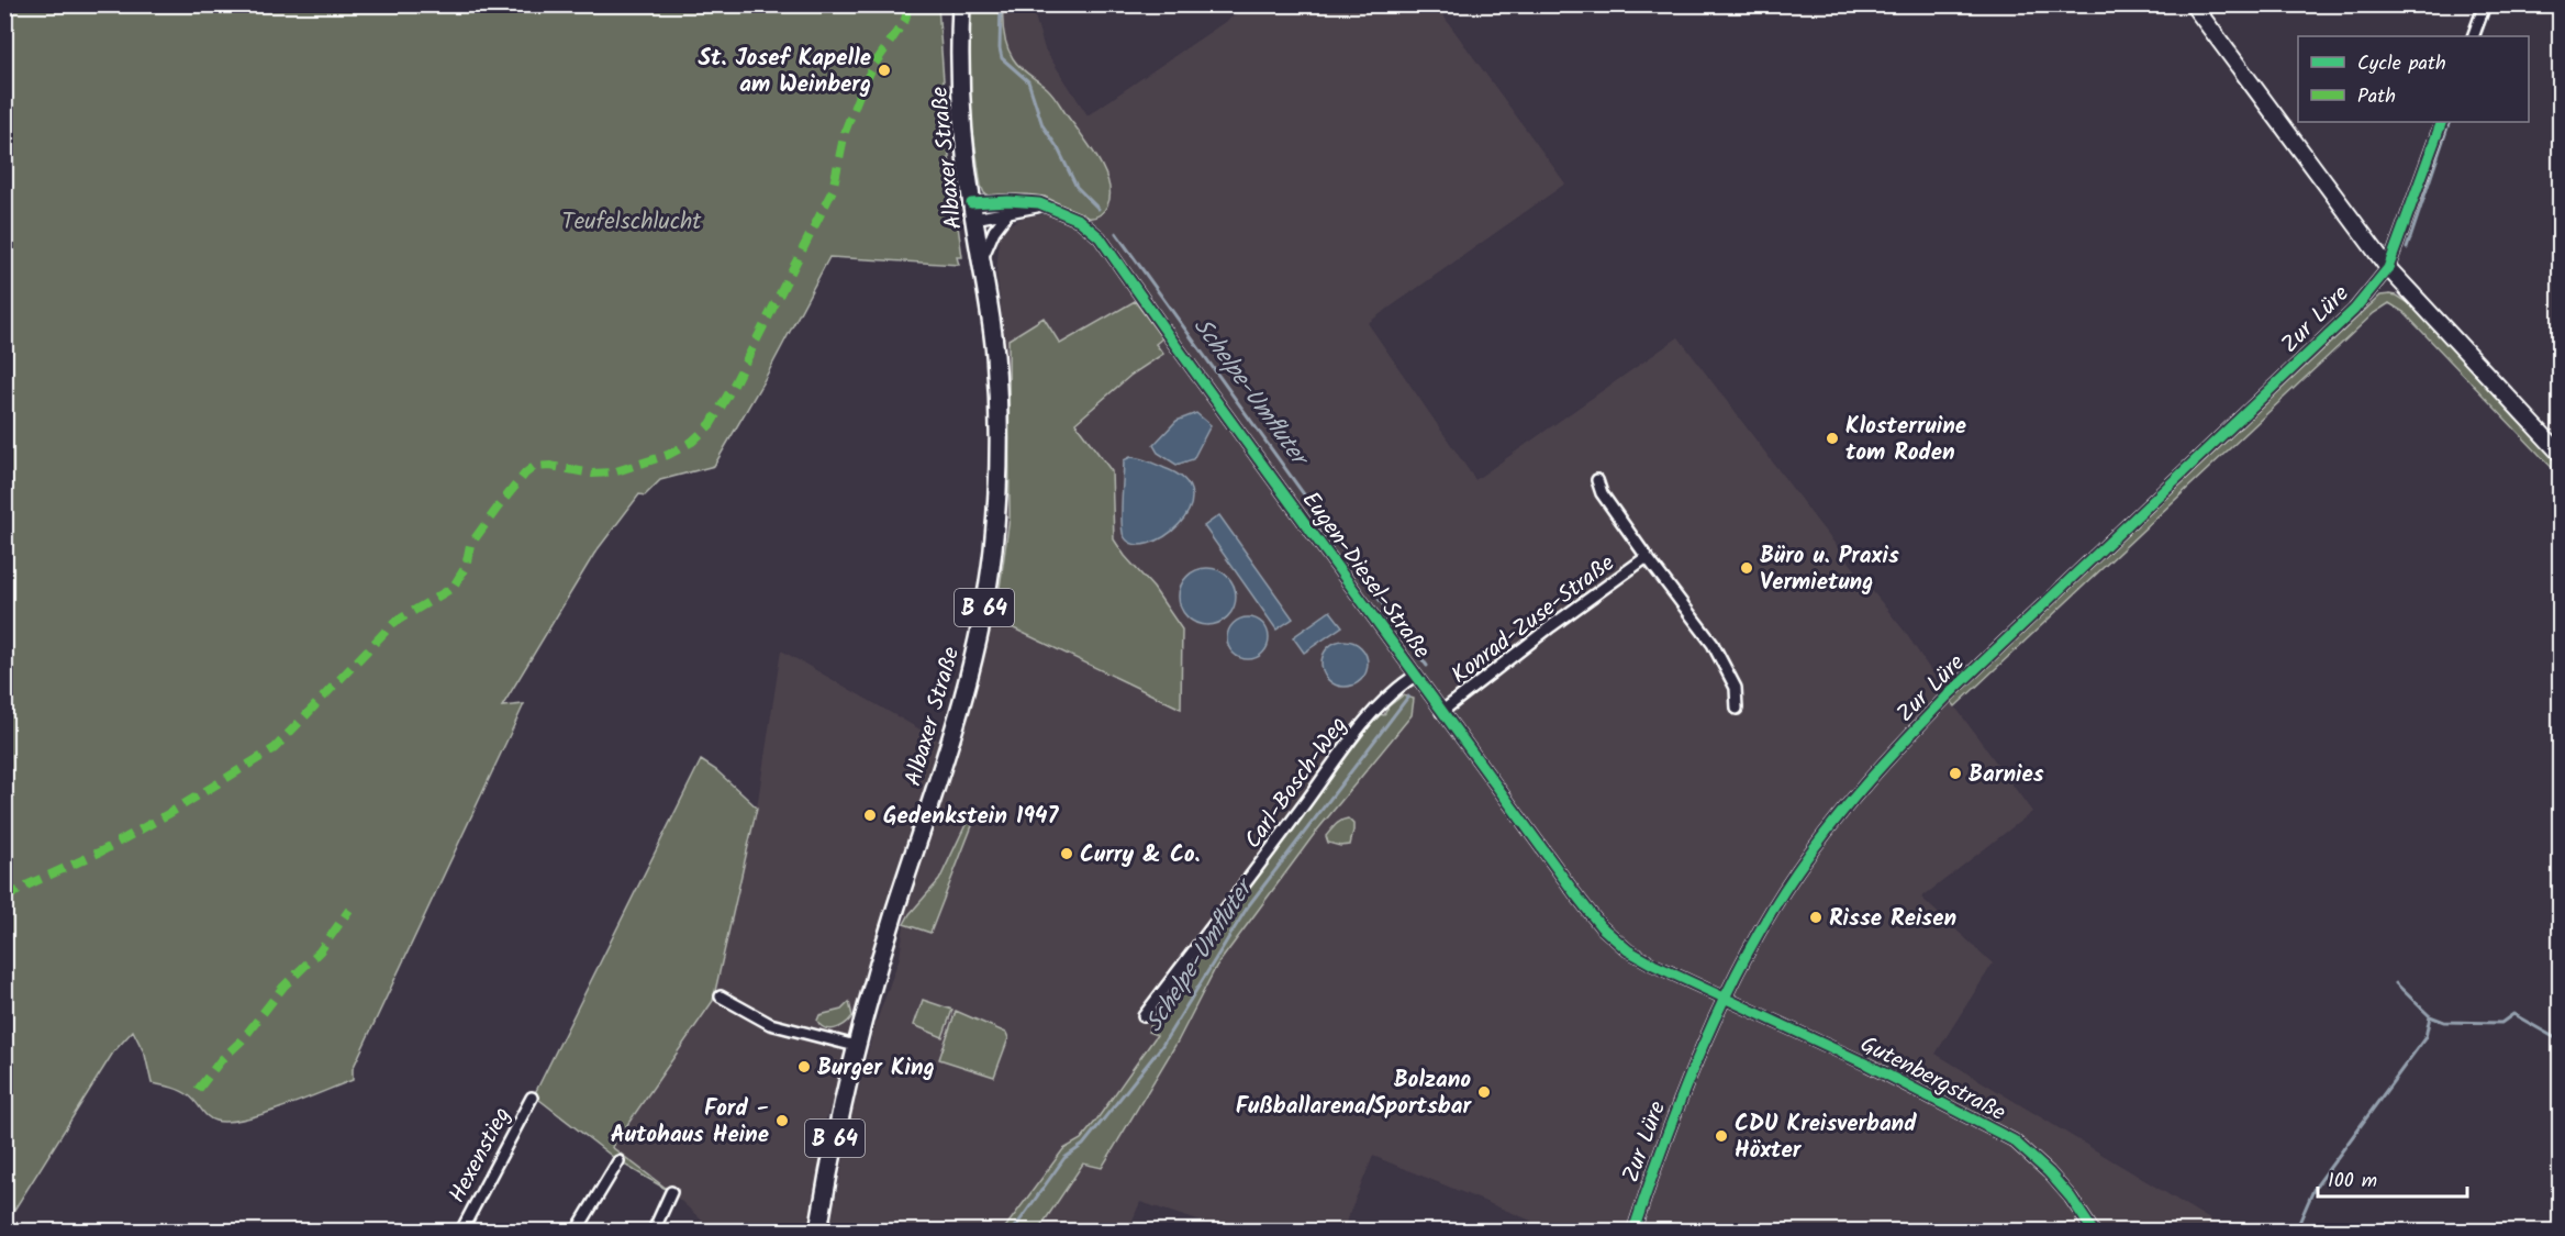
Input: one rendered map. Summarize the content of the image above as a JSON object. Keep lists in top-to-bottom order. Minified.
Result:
{"streets":{"main road":["Albaxer Straße","B 64"],"street":["Zur Lüre","Eugen-Diesel-Straße","Konrad-Zuse-Straße","Carl-Bosch-Weg","Gutenbergstraße","Hexenstieg"]},"crossings":[["Albaxer Straße","Eugen-Diesel-Straße"],["Zur Lüre","Eugen-Diesel-Straße"],["Zur Lüre","Gutenbergstraße"],["Eugen-Diesel-Straße","Konrad-Zuse-Straße"],["Eugen-Diesel-Straße","Carl-Bosch-Weg"],["Eugen-Diesel-Straße","Gutenbergstraße"]],"water":["Schelpe-Umfluter"],"parks":["Teufelschlucht"],"places":["St. Josef Kapelle am Weinberg","Klosterruine tom Roden","Büro u. Praxis Vermietung","Barnies","Gedenkstein 1947","Curry & Co.","Risse Reisen","Burger King","Bolzano Fußballarena/Sportsbar","Ford - Autohaus Heine","CDU Kreisverband Höxter"],"legend":["Cycle path","Path"],"scale_bar":"100 m"}
